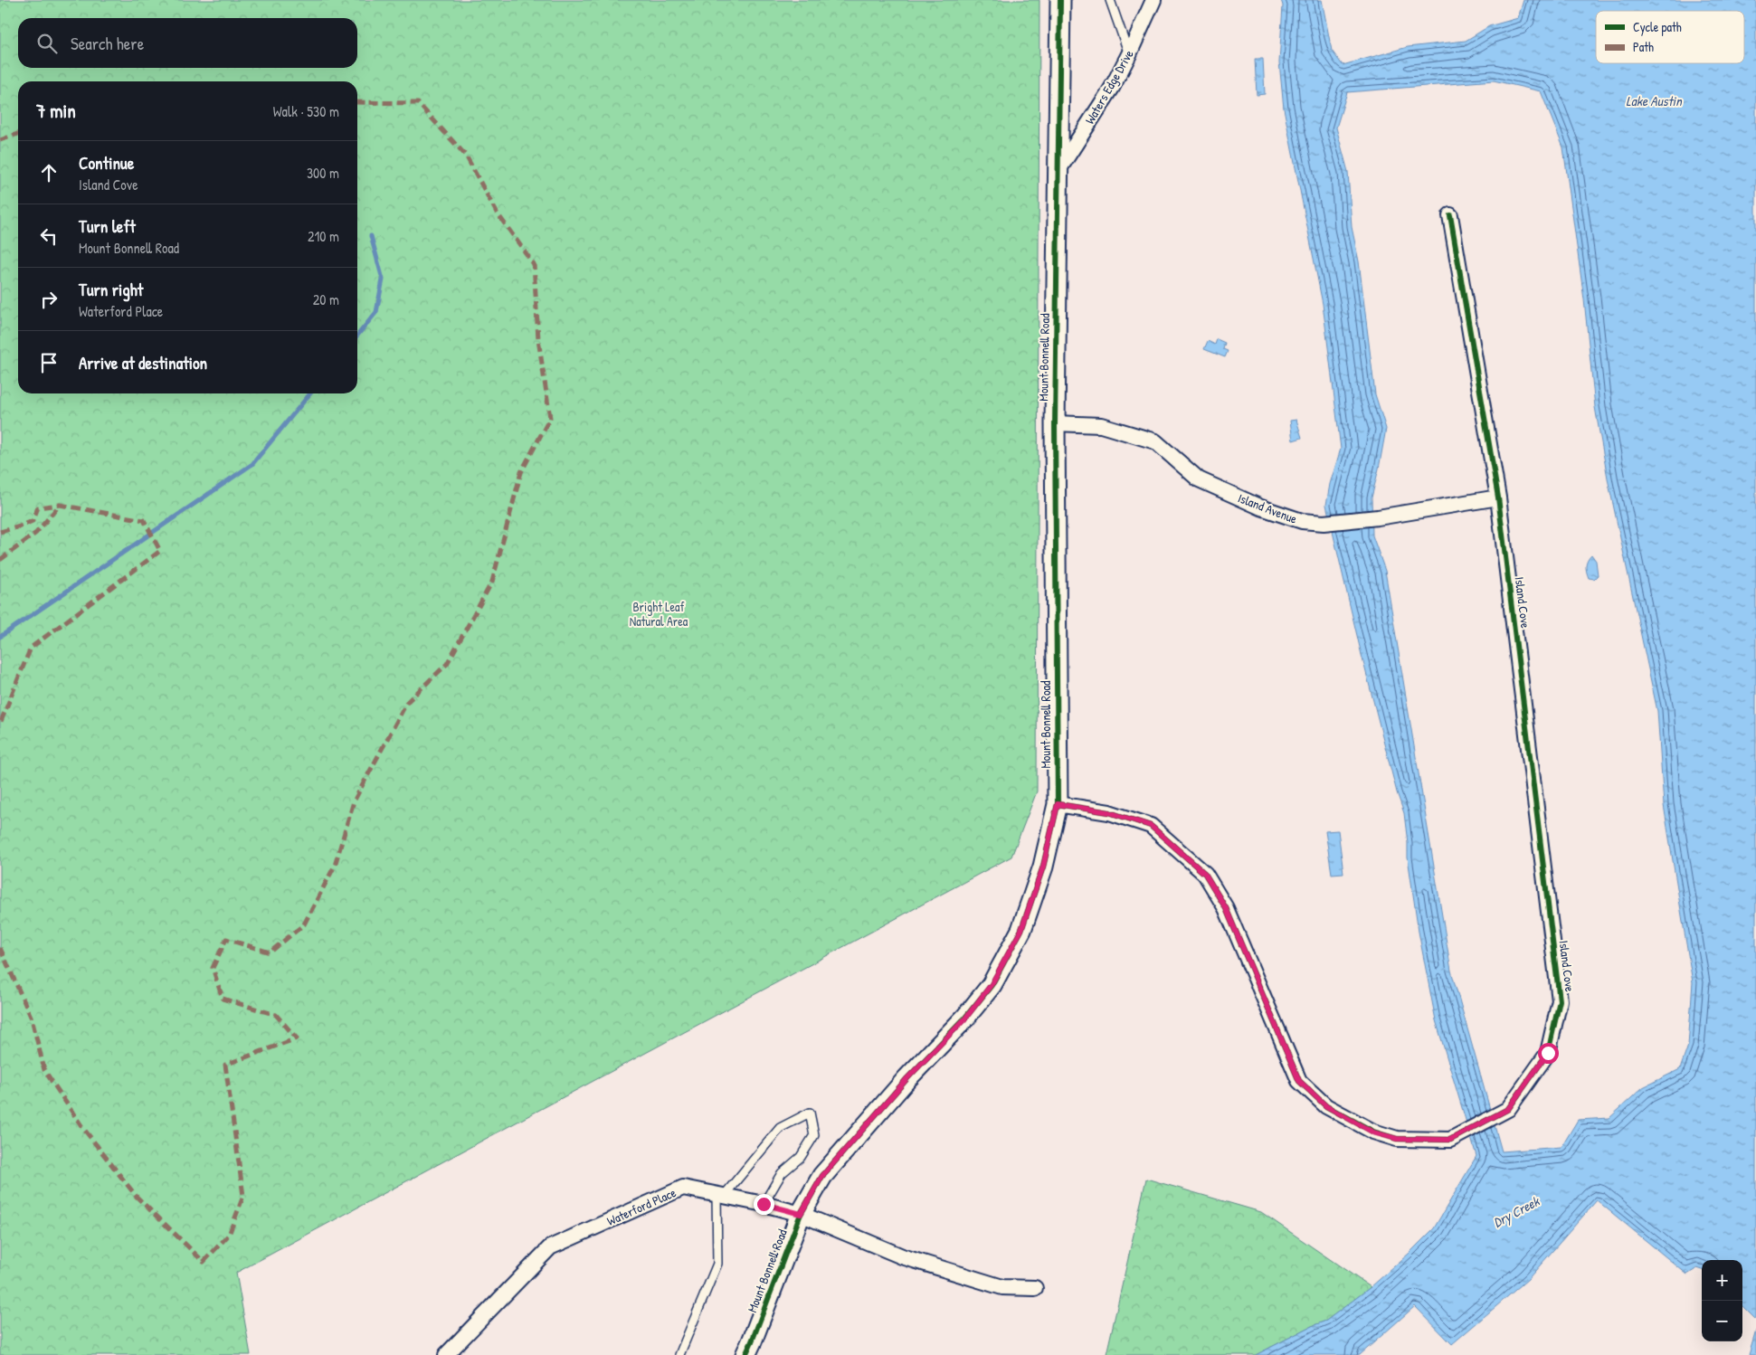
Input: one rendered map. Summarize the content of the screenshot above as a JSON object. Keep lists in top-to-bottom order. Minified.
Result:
{"streets":{"street":["Waters Edge Drive","Mount Bonnell Road","Island Avenue","Island Cove","Waterford Place"]},"crossings":[["Waters Edge Drive","Mount Bonnell Road"],["Mount Bonnell Road","Island Avenue"],["Mount Bonnell Road","Island Cove"],["Mount Bonnell Road","Waterford Place"],["Island Avenue","Island Cove"]],"water":["Lake Austin","Dry Creek"],"parks":["Bright Leaf Natural Area"],"legend":["Cycle path","Path"],"page":{"search":"Search here","heading":["7 min","Walk · 530 m"],"list":[["Continue","Island Cove","300 m"],["Turn left","Mount Bonnell Road","210 m"],["Turn right","Waterford Place","20 m"],"Arrive at destination"],"map_buttons":["+","−"]}}
